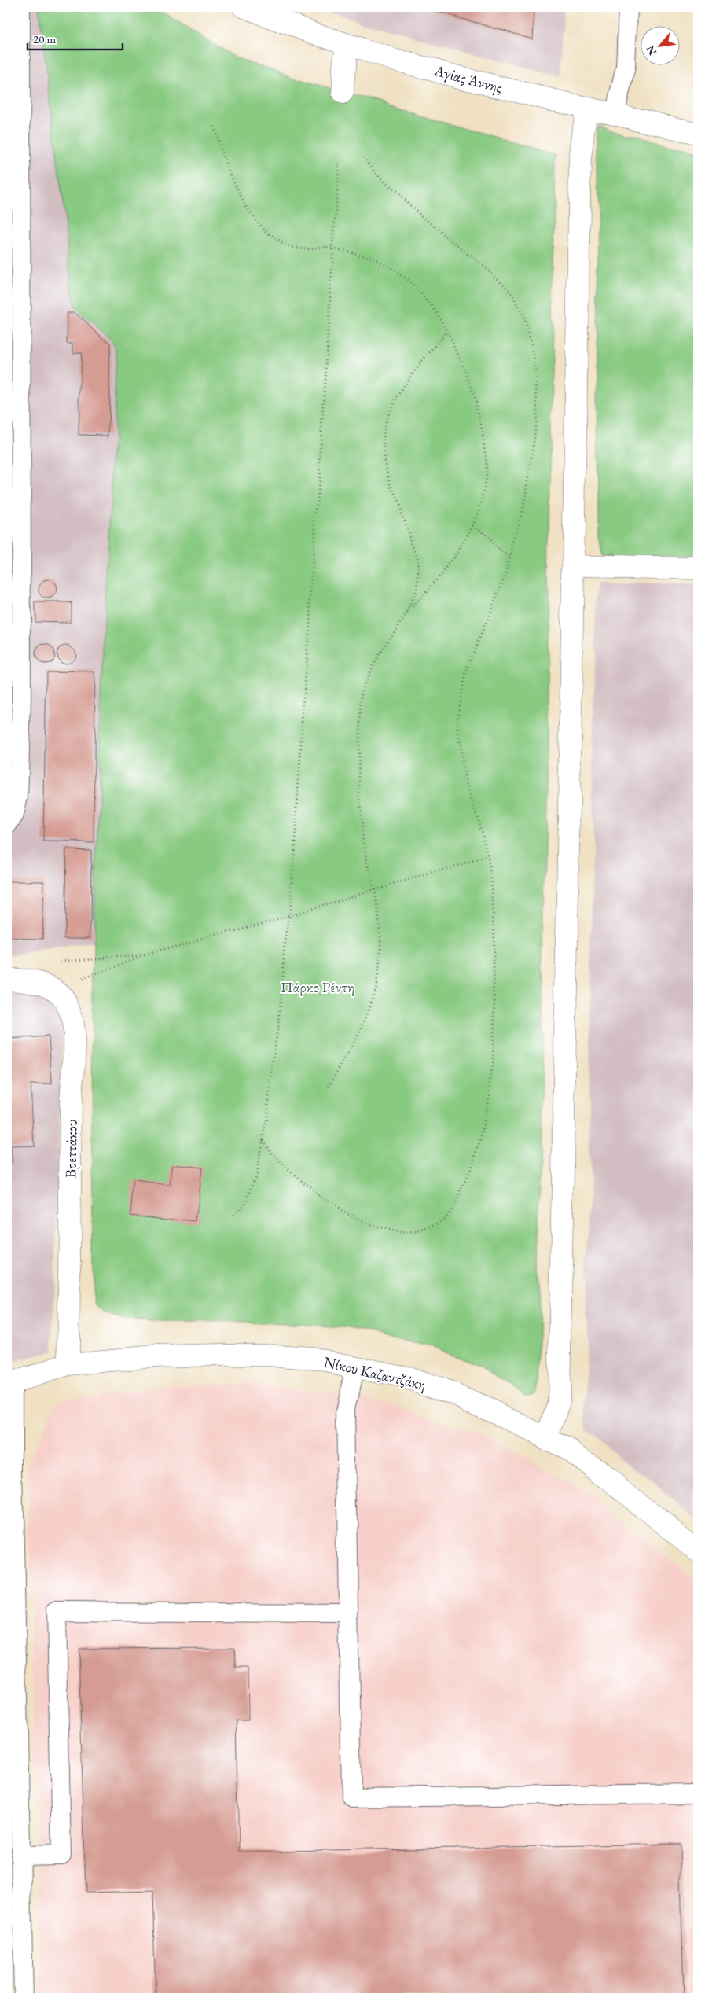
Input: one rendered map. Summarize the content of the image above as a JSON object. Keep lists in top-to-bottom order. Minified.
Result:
{"streets":{"street":["Αγίας Άννης","Βρεττάκου","Νίκου Καζαντζάκη"]},"crossings":[["Βρεττάκου","Νίκου Καζαντζάκη"]],"parks":["Πάρκο Ρέντη"],"scale_bar":"20 m","north":"bottom left"}
